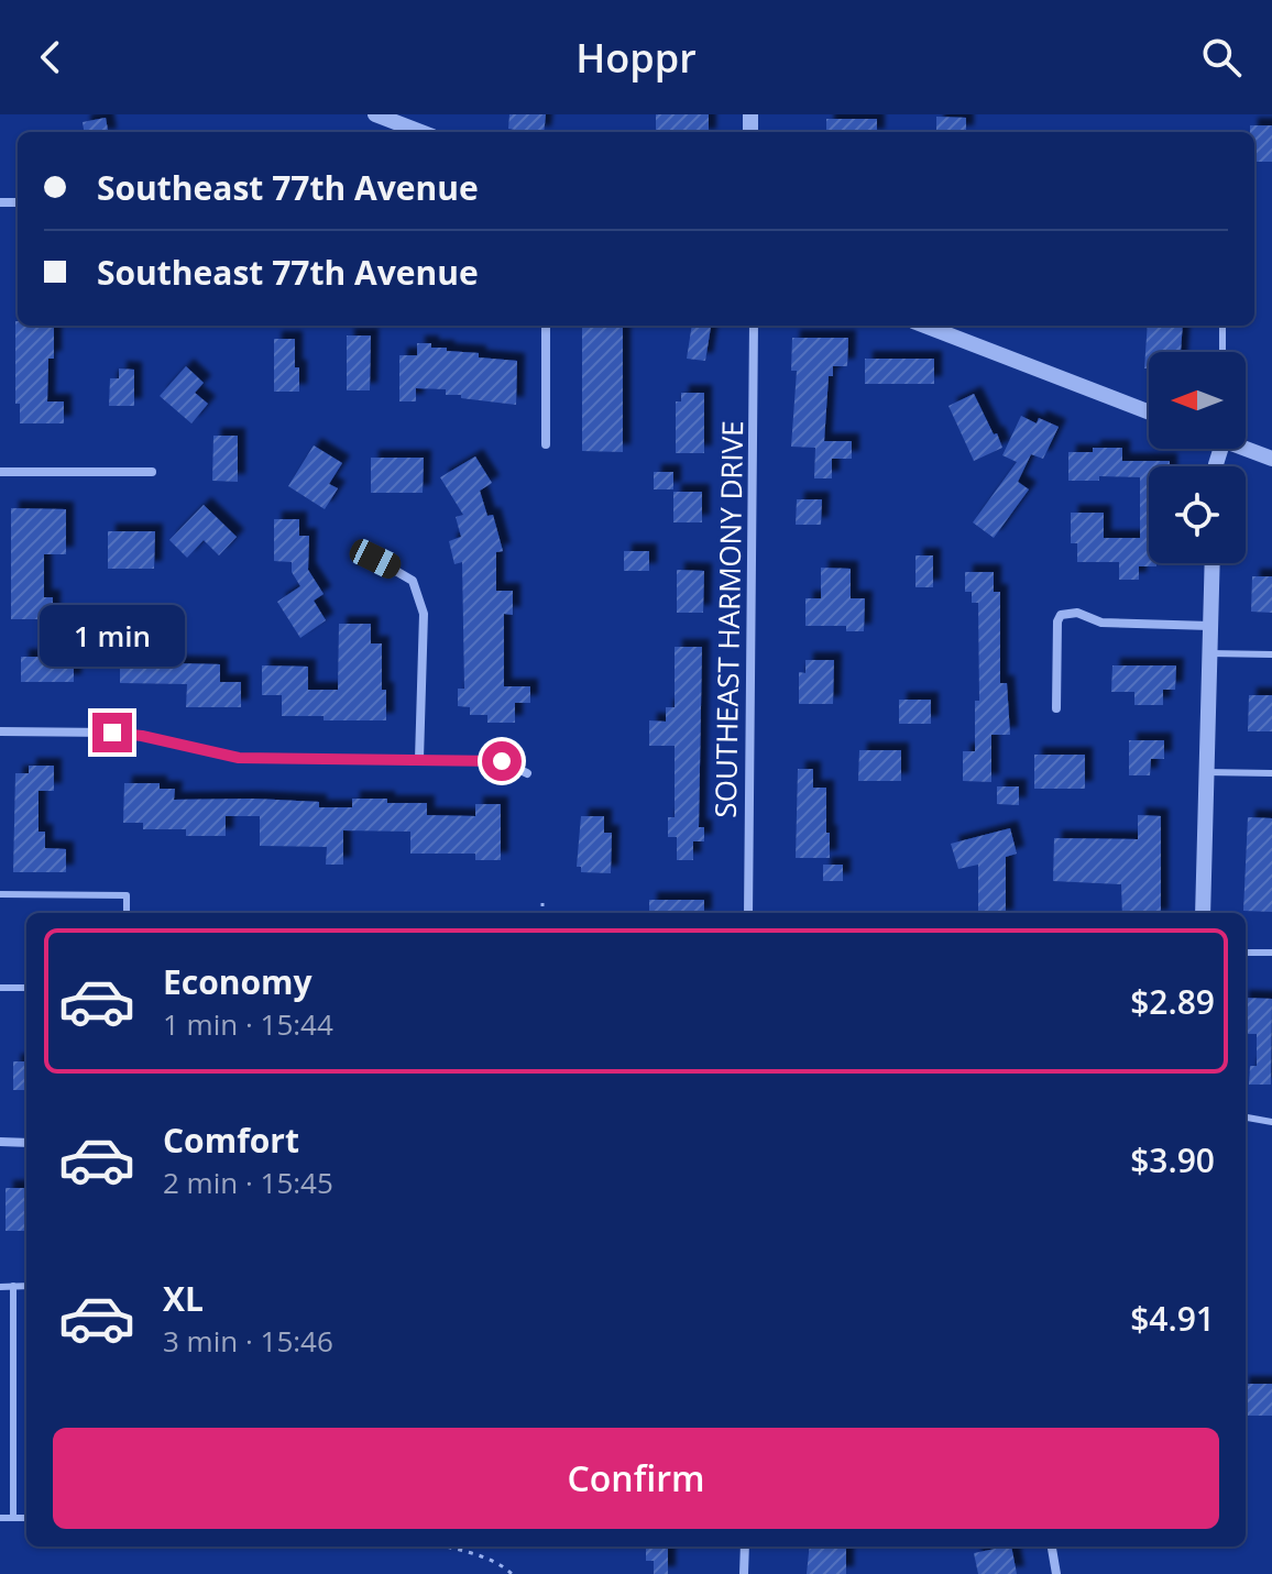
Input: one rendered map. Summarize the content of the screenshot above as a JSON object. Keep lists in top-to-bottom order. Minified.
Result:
{"streets":{"street":["SOUTHEAST HARMONY DRIVE"]},"north":"left","page":{"header":"Hoppr","banner":["Southeast 77th Avenue","Southeast 77th Avenue"],"bubble":"1 min","list":[{"name":"Economy","note":"1 min · 15:44","value":"$2.89"},{"name":"Comfort","note":"2 min · 15:45","value":"$3.90"},{"name":"XL","note":"3 min · 15:46","value":"$4.91"}],"buttons":"Confirm"}}
